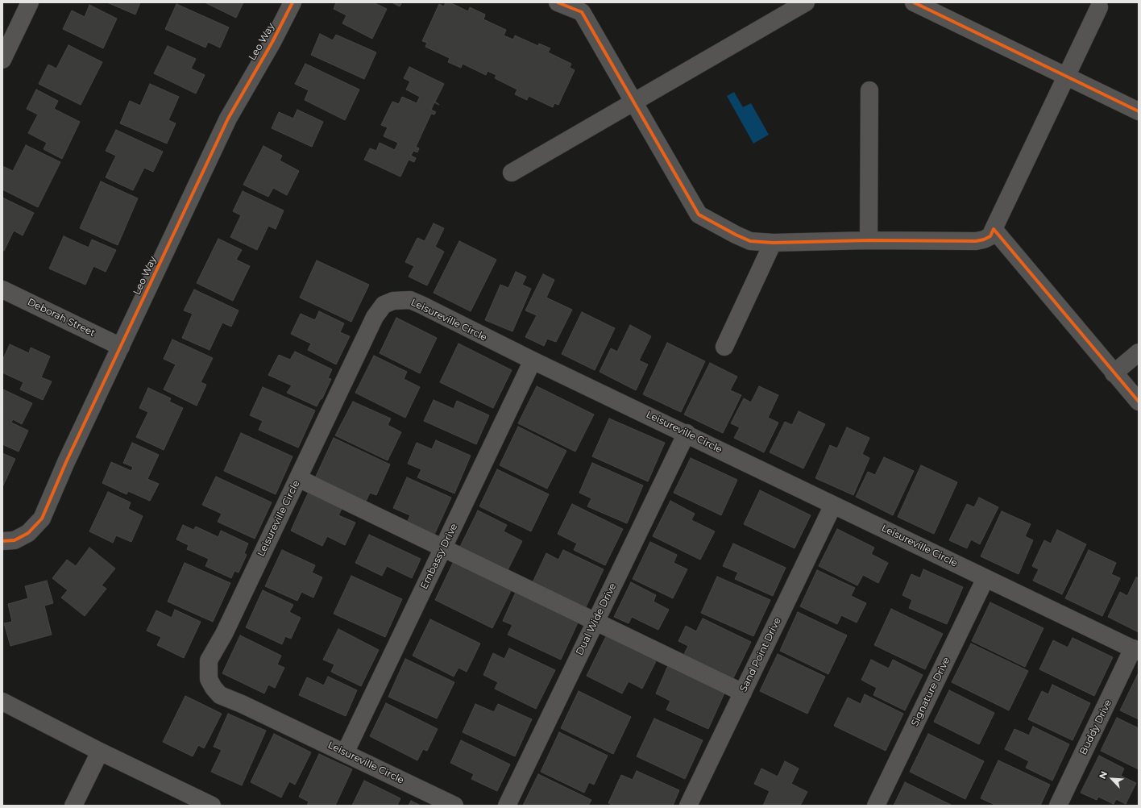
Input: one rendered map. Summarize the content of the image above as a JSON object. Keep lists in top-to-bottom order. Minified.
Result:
{"streets":{"street":["Leo Way","Deborah Street","Leisureville Circle","Embassy Drive","Dual Wide Drive","Sand Point Drive","Signature Drive","Buddy Drive"]},"crossings":[["Leo Way","Deborah Street"],["Leisureville Circle","Embassy Drive"],["Leisureville Circle","Dual Wide Drive"],["Leisureville Circle","Sand Point Drive"],["Leisureville Circle","Signature Drive"],["Leisureville Circle","Buddy Drive"]],"north":"top left"}
